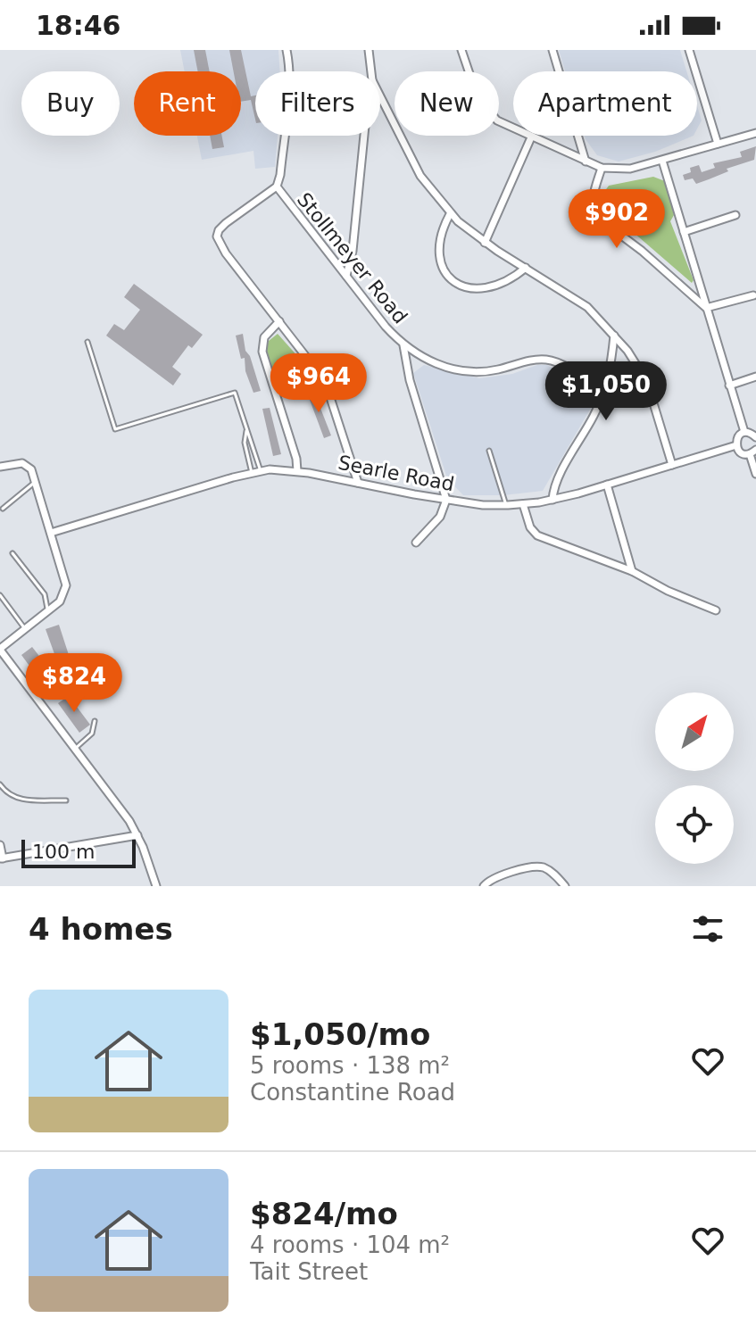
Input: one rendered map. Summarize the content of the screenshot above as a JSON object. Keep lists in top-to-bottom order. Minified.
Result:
{"streets":{"street":["Stollmeyer Road","Searle Road"]},"scale_bar":"100 m","north":"top right","page":{"status":"18:46","chip":["Buy","Rent","Filters","New","Apartment"],"price":["$902","$964","$1,050","$824"],"scale":"100 m","heading":"4 homes","list":[{"name":"$1,050/mo","note":"5 rooms · 138 m² · Constantine Road"},{"name":"$824/mo","note":"4 rooms · 104 m² · Tait Street"}]}}
